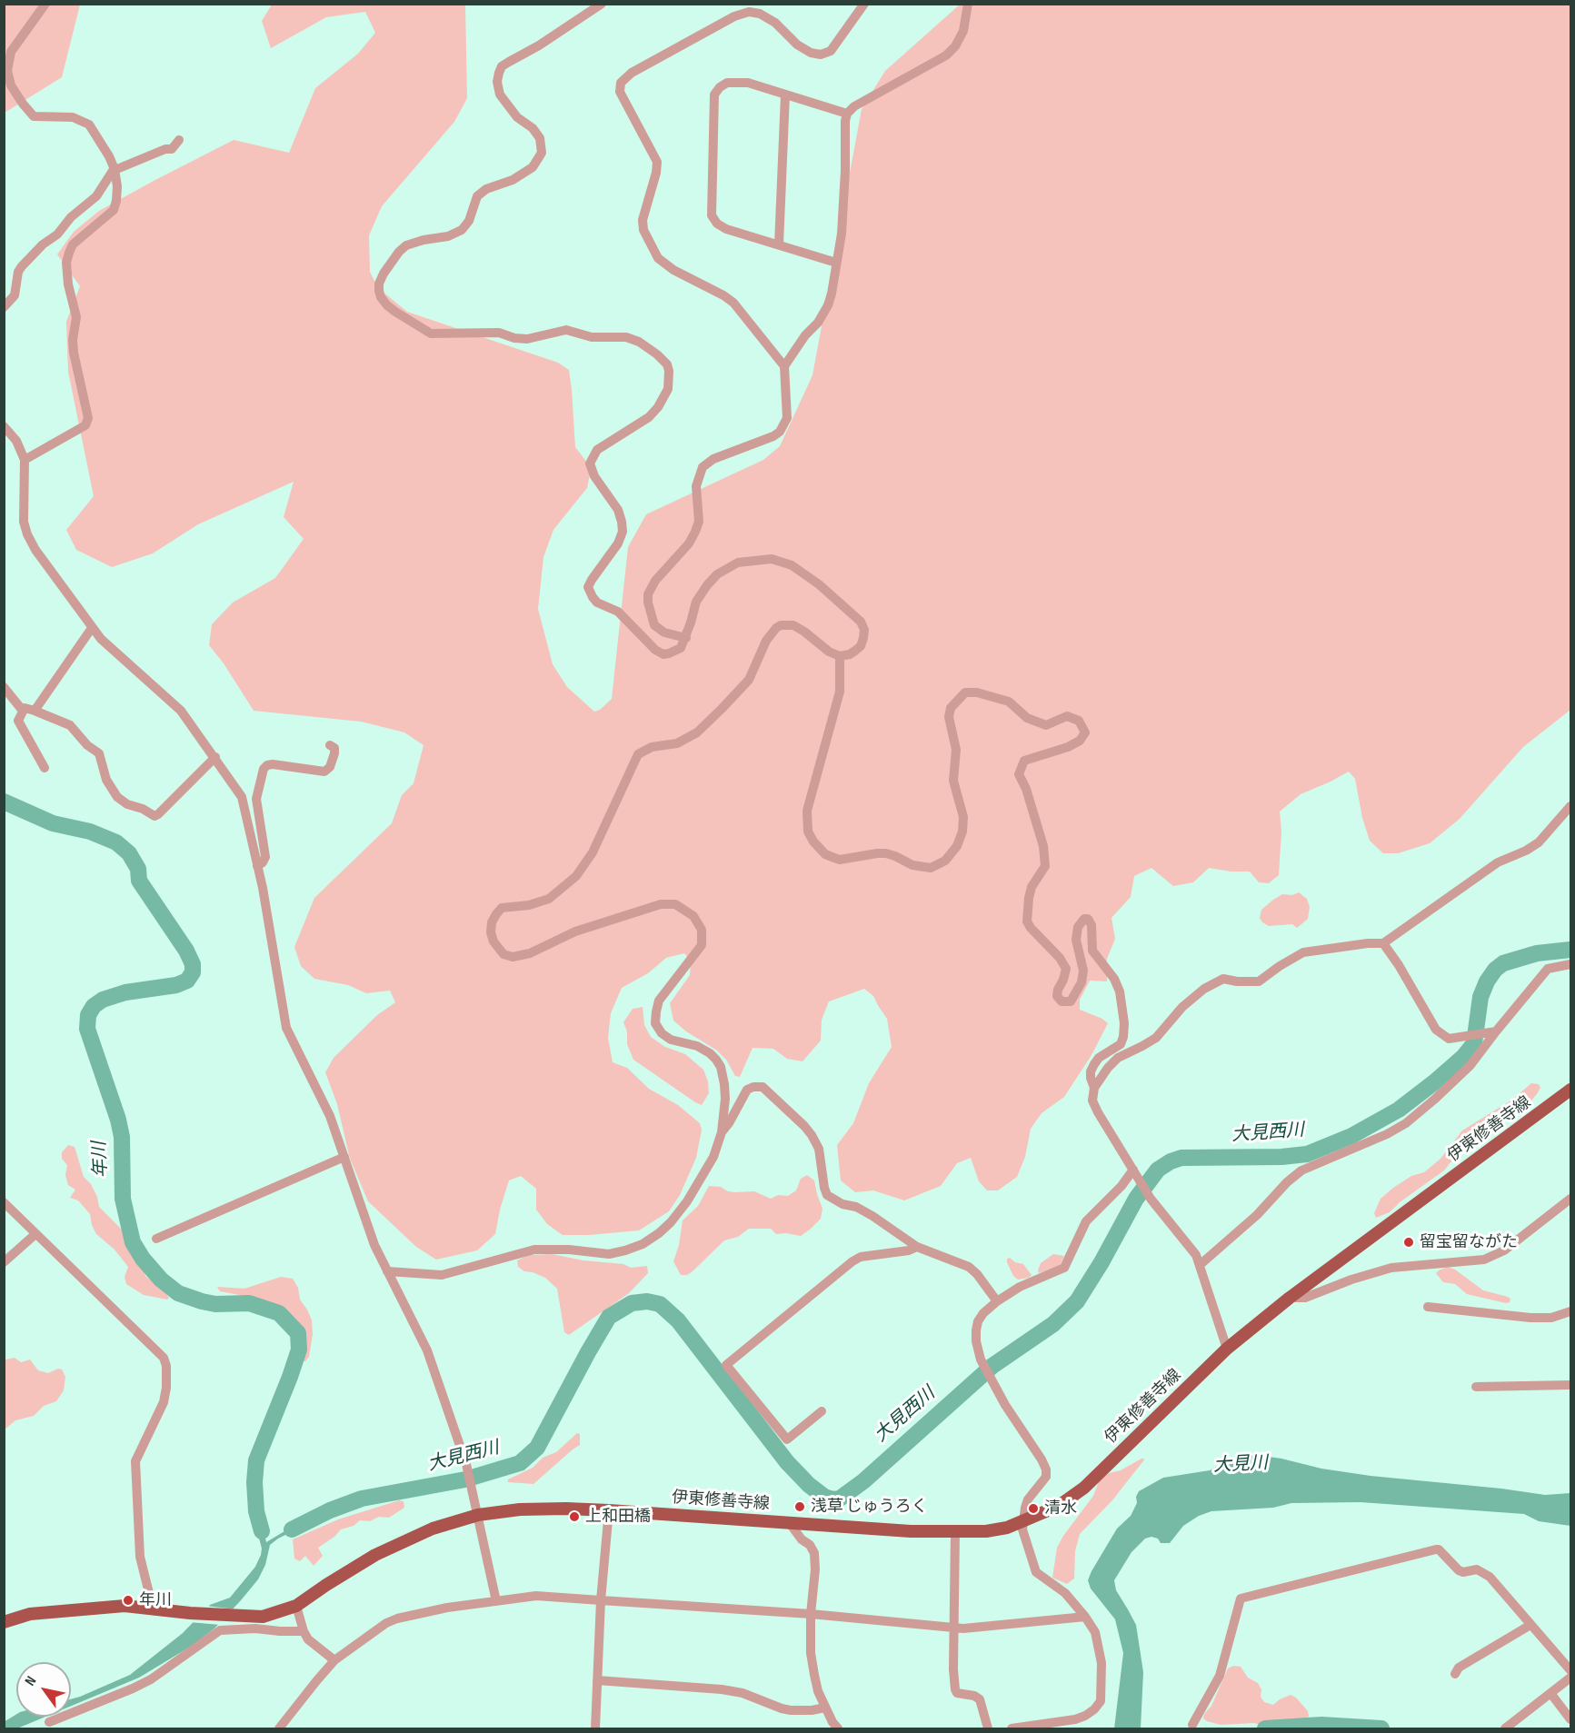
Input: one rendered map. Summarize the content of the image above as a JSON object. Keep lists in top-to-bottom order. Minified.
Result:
{"streets":{"main road":["伊東修善寺線"]},"water":["大見西川","年川","大見川"],"places":["留宝留ながた","浅草 じゅうろく","清水","上和田橋","年川"],"north":"top left"}
